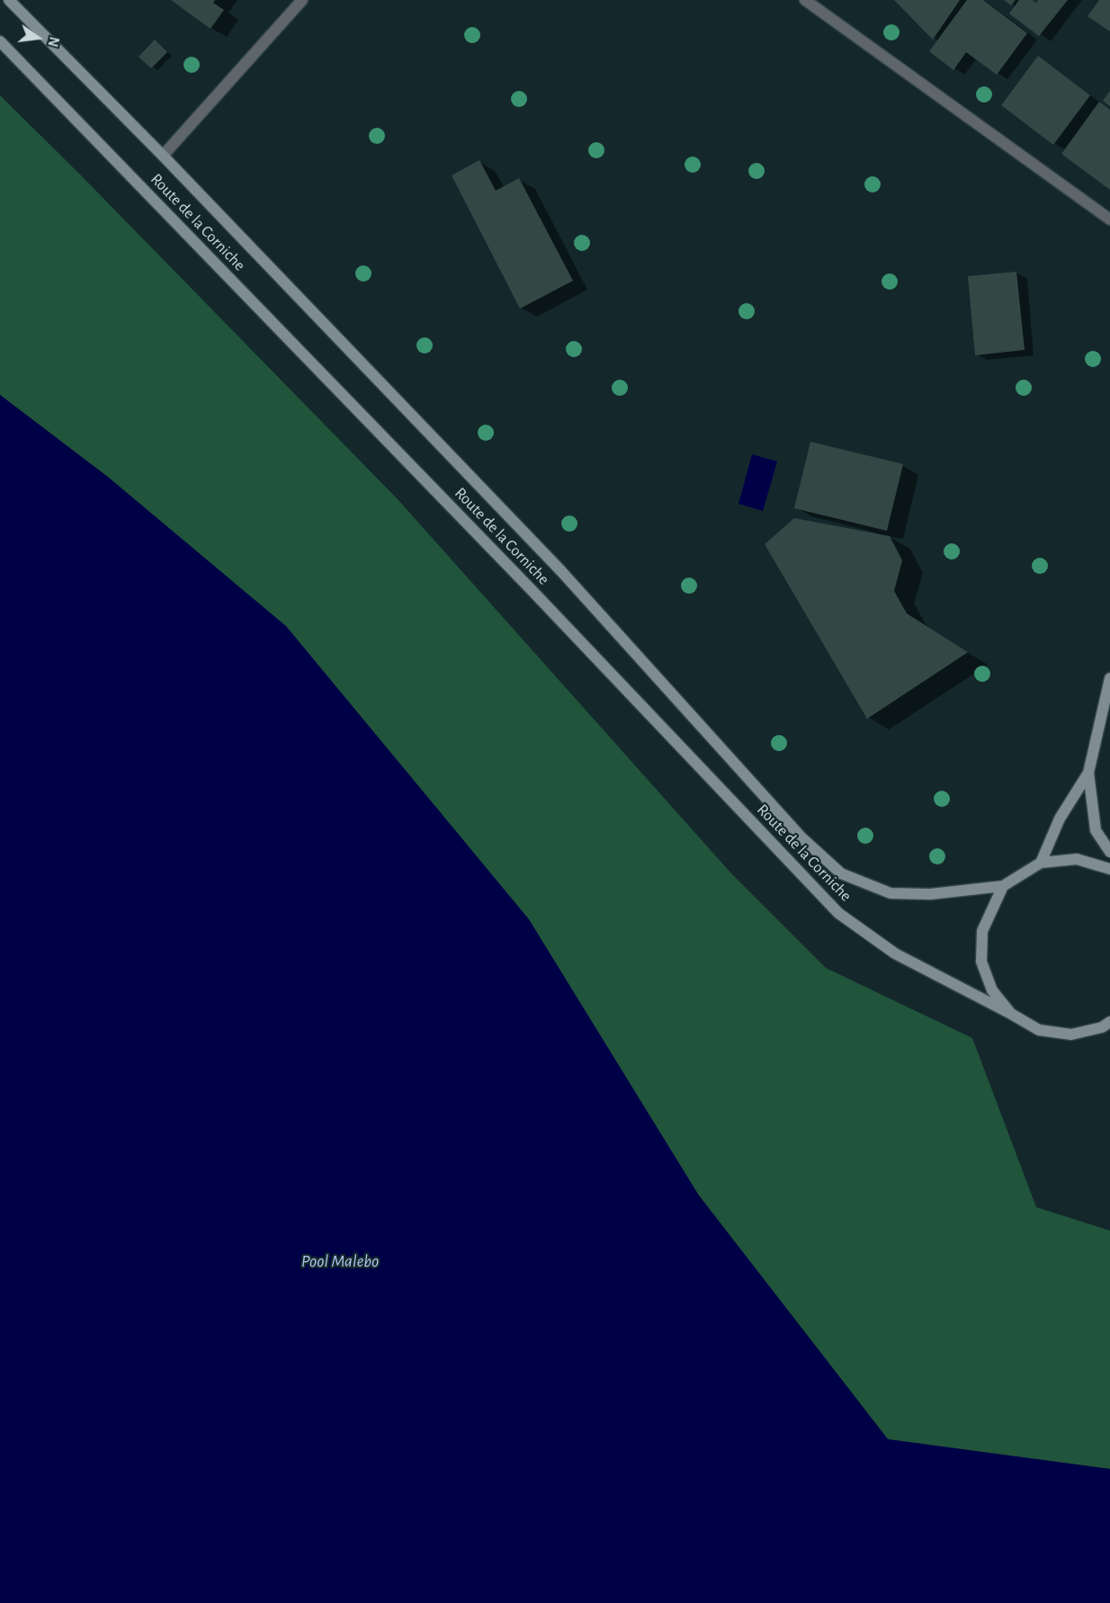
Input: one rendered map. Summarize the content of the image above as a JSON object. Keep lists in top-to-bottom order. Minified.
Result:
{"streets":{"main road":["Route de la Corniche"]},"water":["Pool Malebo"],"north":"right"}
